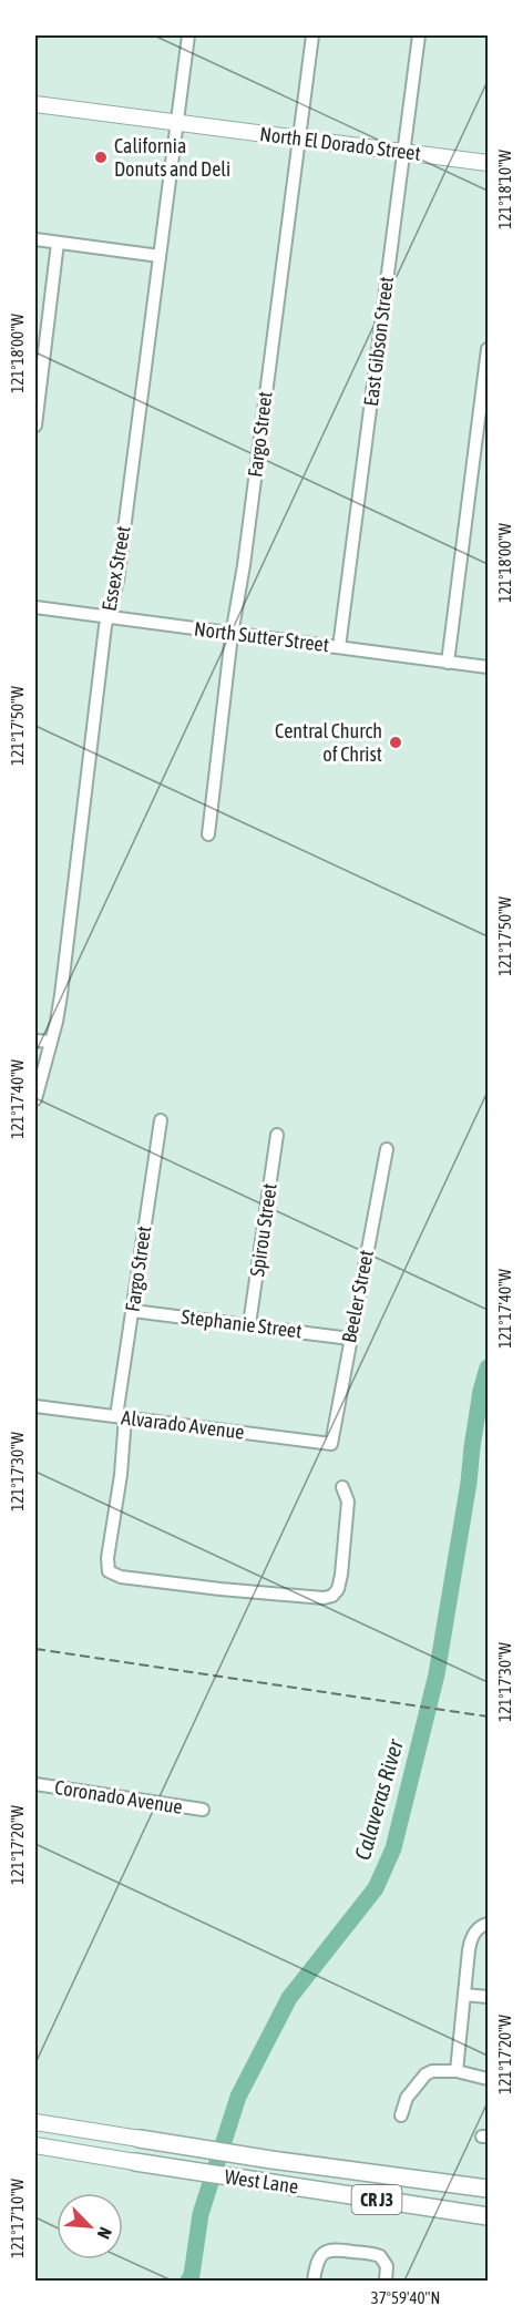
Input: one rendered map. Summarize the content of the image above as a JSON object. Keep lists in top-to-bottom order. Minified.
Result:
{"streets":{"main road":["North El Dorado Street","West Lane","CR J3"],"street":["East Gibson Street","Fargo Street","Essex Street","North Sutter Street","Spirou Street","Beeler Street","Stephanie Street","Alvarado Avenue","Coronado Avenue"]},"crossings":[["North El Dorado Street","East Gibson Street"],["North El Dorado Street","Fargo Street"],["North El Dorado Street","Essex Street"],["East Gibson Street","North Sutter Street"],["Fargo Street","North Sutter Street"],["Fargo Street","Stephanie Street"],["Fargo Street","Alvarado Avenue"],["Essex Street","North Sutter Street"],["Spirou Street","Stephanie Street"],["Beeler Street","Stephanie Street"],["Beeler Street","Alvarado Avenue"]],"water":["Calaveras River"],"places":["California Donuts and Deli","Central Church of Christ"],"north":"bottom right","coordinates":["121°18'10\"W","121°18'00\"W","121°17'50\"W","121°17'40\"W","121°17'30\"W","121°17'20\"W","121°17'10\"W","37°59'40\"N"]}
